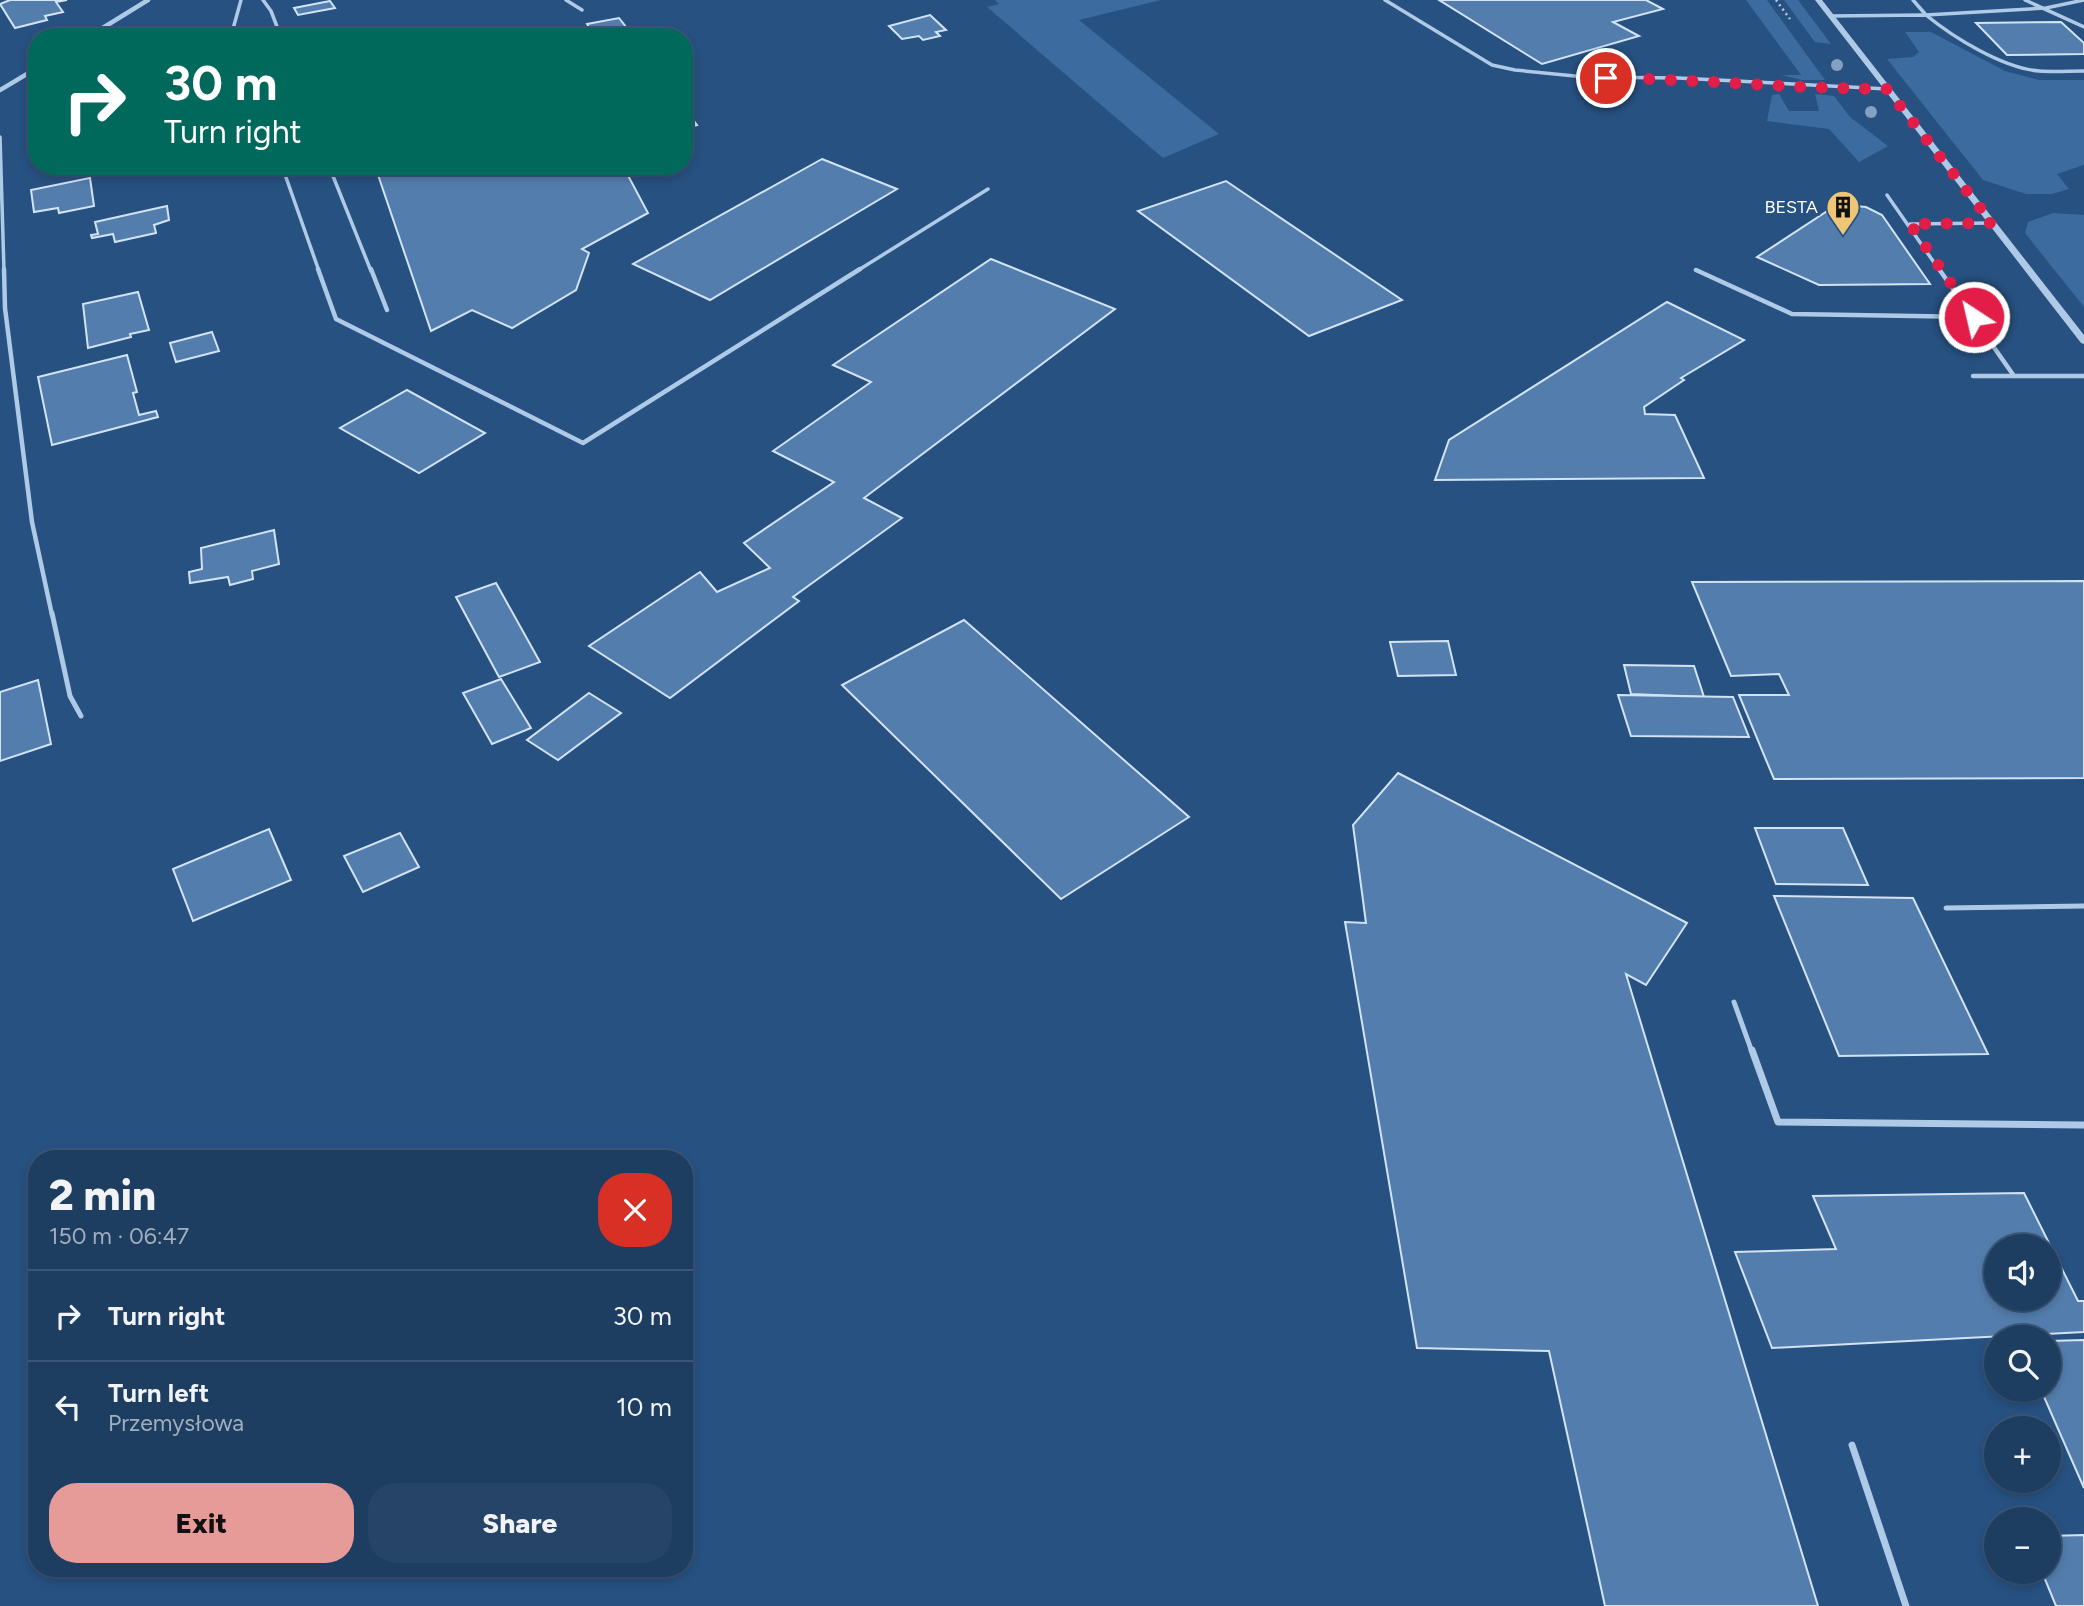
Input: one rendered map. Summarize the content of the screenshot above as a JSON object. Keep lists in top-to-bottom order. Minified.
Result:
{"places":{"building":["BESTA"]},"page":{"turn":["30 m","Turn right"],"heading":["2 min","150 m · 06:47"],"map_buttons":["+","−"],"list":[{"name":"Turn right","value":"30 m"},{"name":"Turn left","note":"Przemysłowa","value":"10 m"}],"buttons":["Exit","Share"]}}
